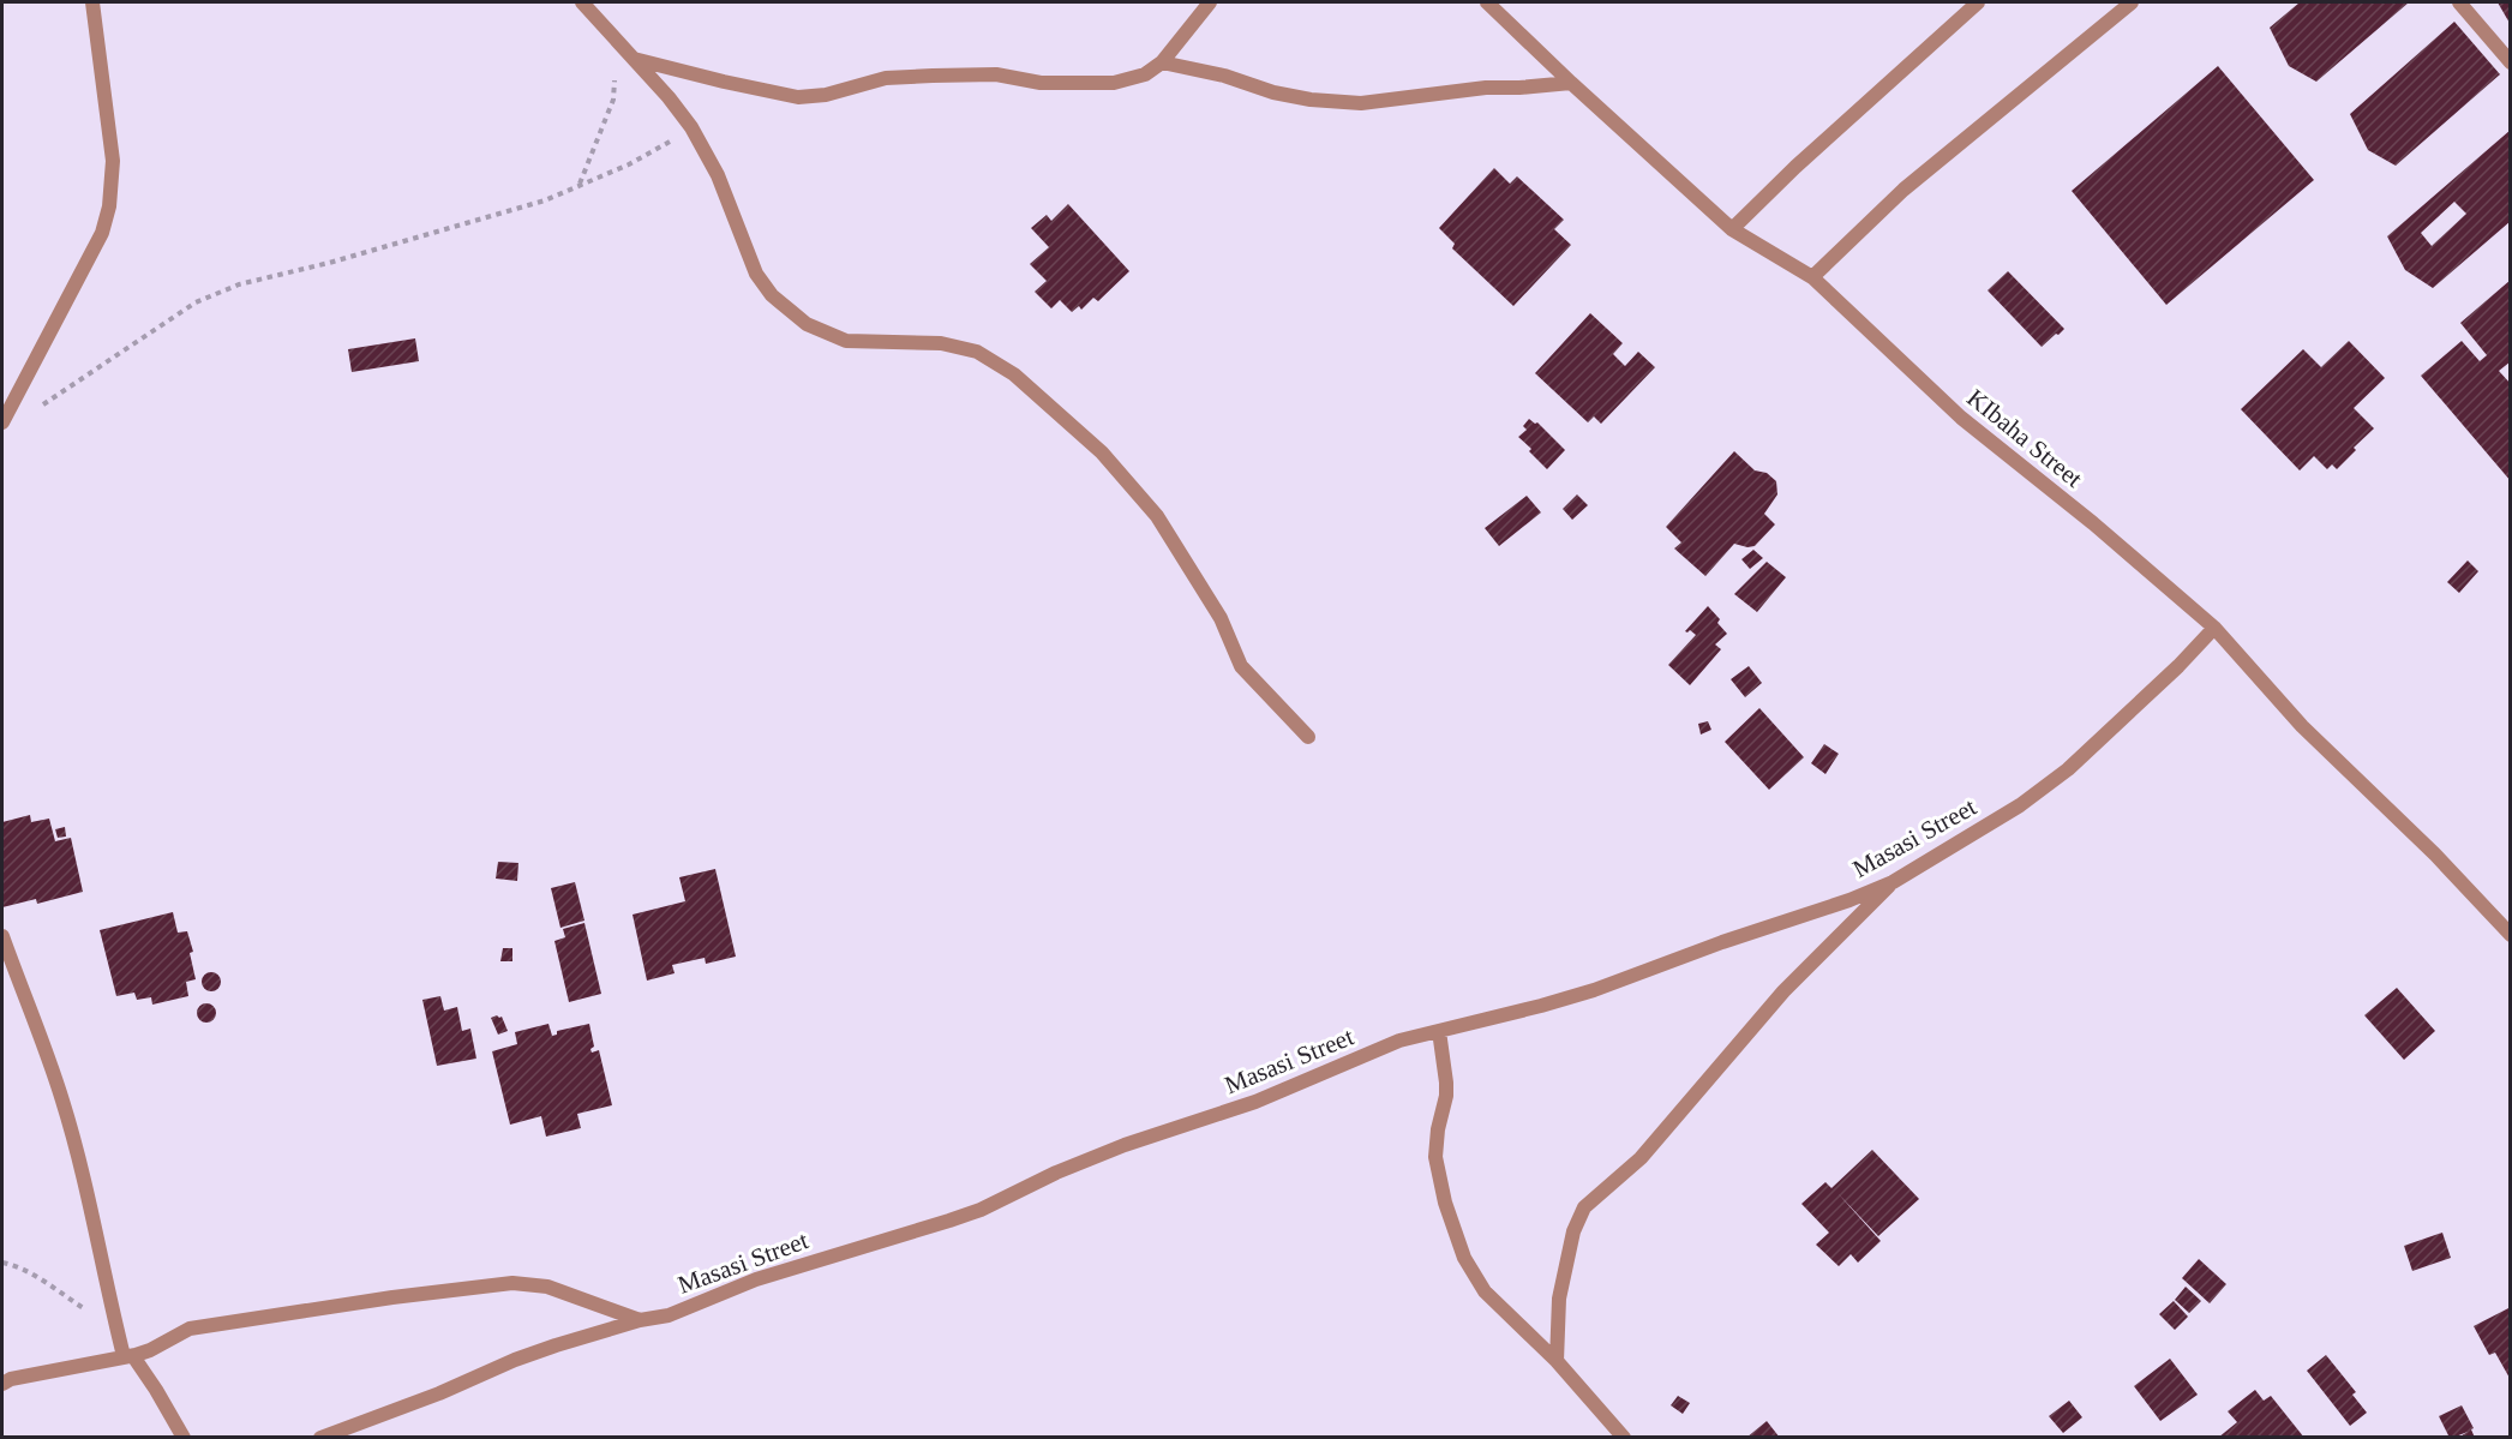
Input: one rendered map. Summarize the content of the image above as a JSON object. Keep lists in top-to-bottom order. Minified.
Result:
{"streets":{"street":["KIbaha Street","Masasi Street"]},"crossings":[["KIbaha Street","Masasi Street"]]}
